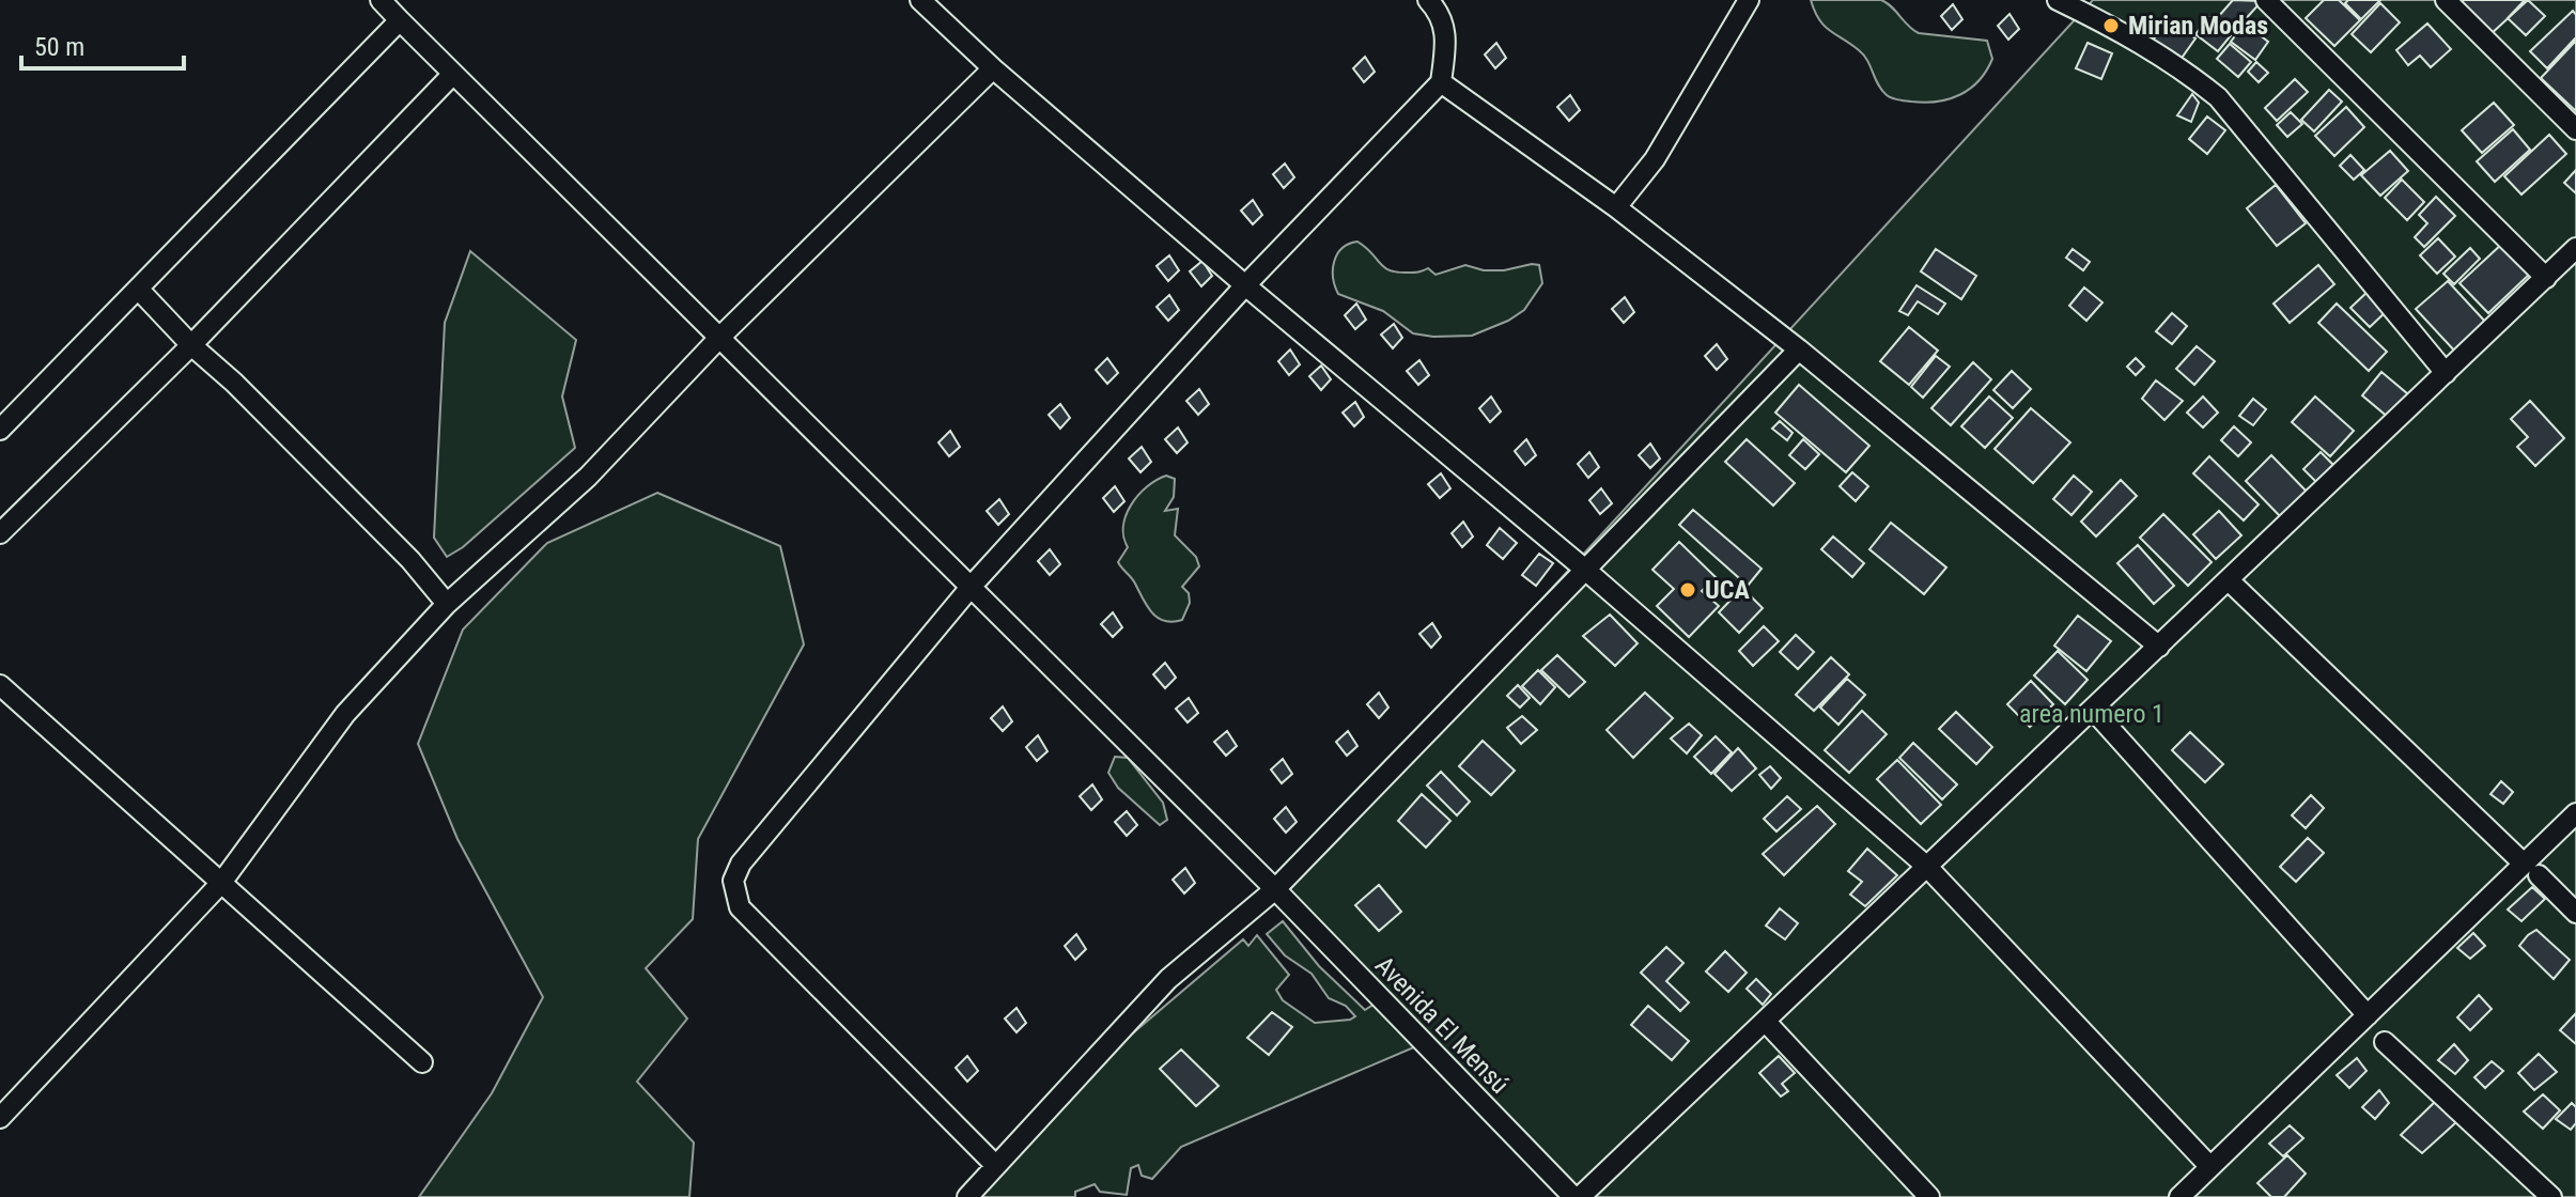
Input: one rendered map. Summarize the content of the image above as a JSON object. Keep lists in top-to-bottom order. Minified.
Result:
{"streets":{"street":["Avenida El Mensú"]},"parks":["area numero 1"],"places":["Mirian Modas","UCA"],"scale_bar":"50 m"}
